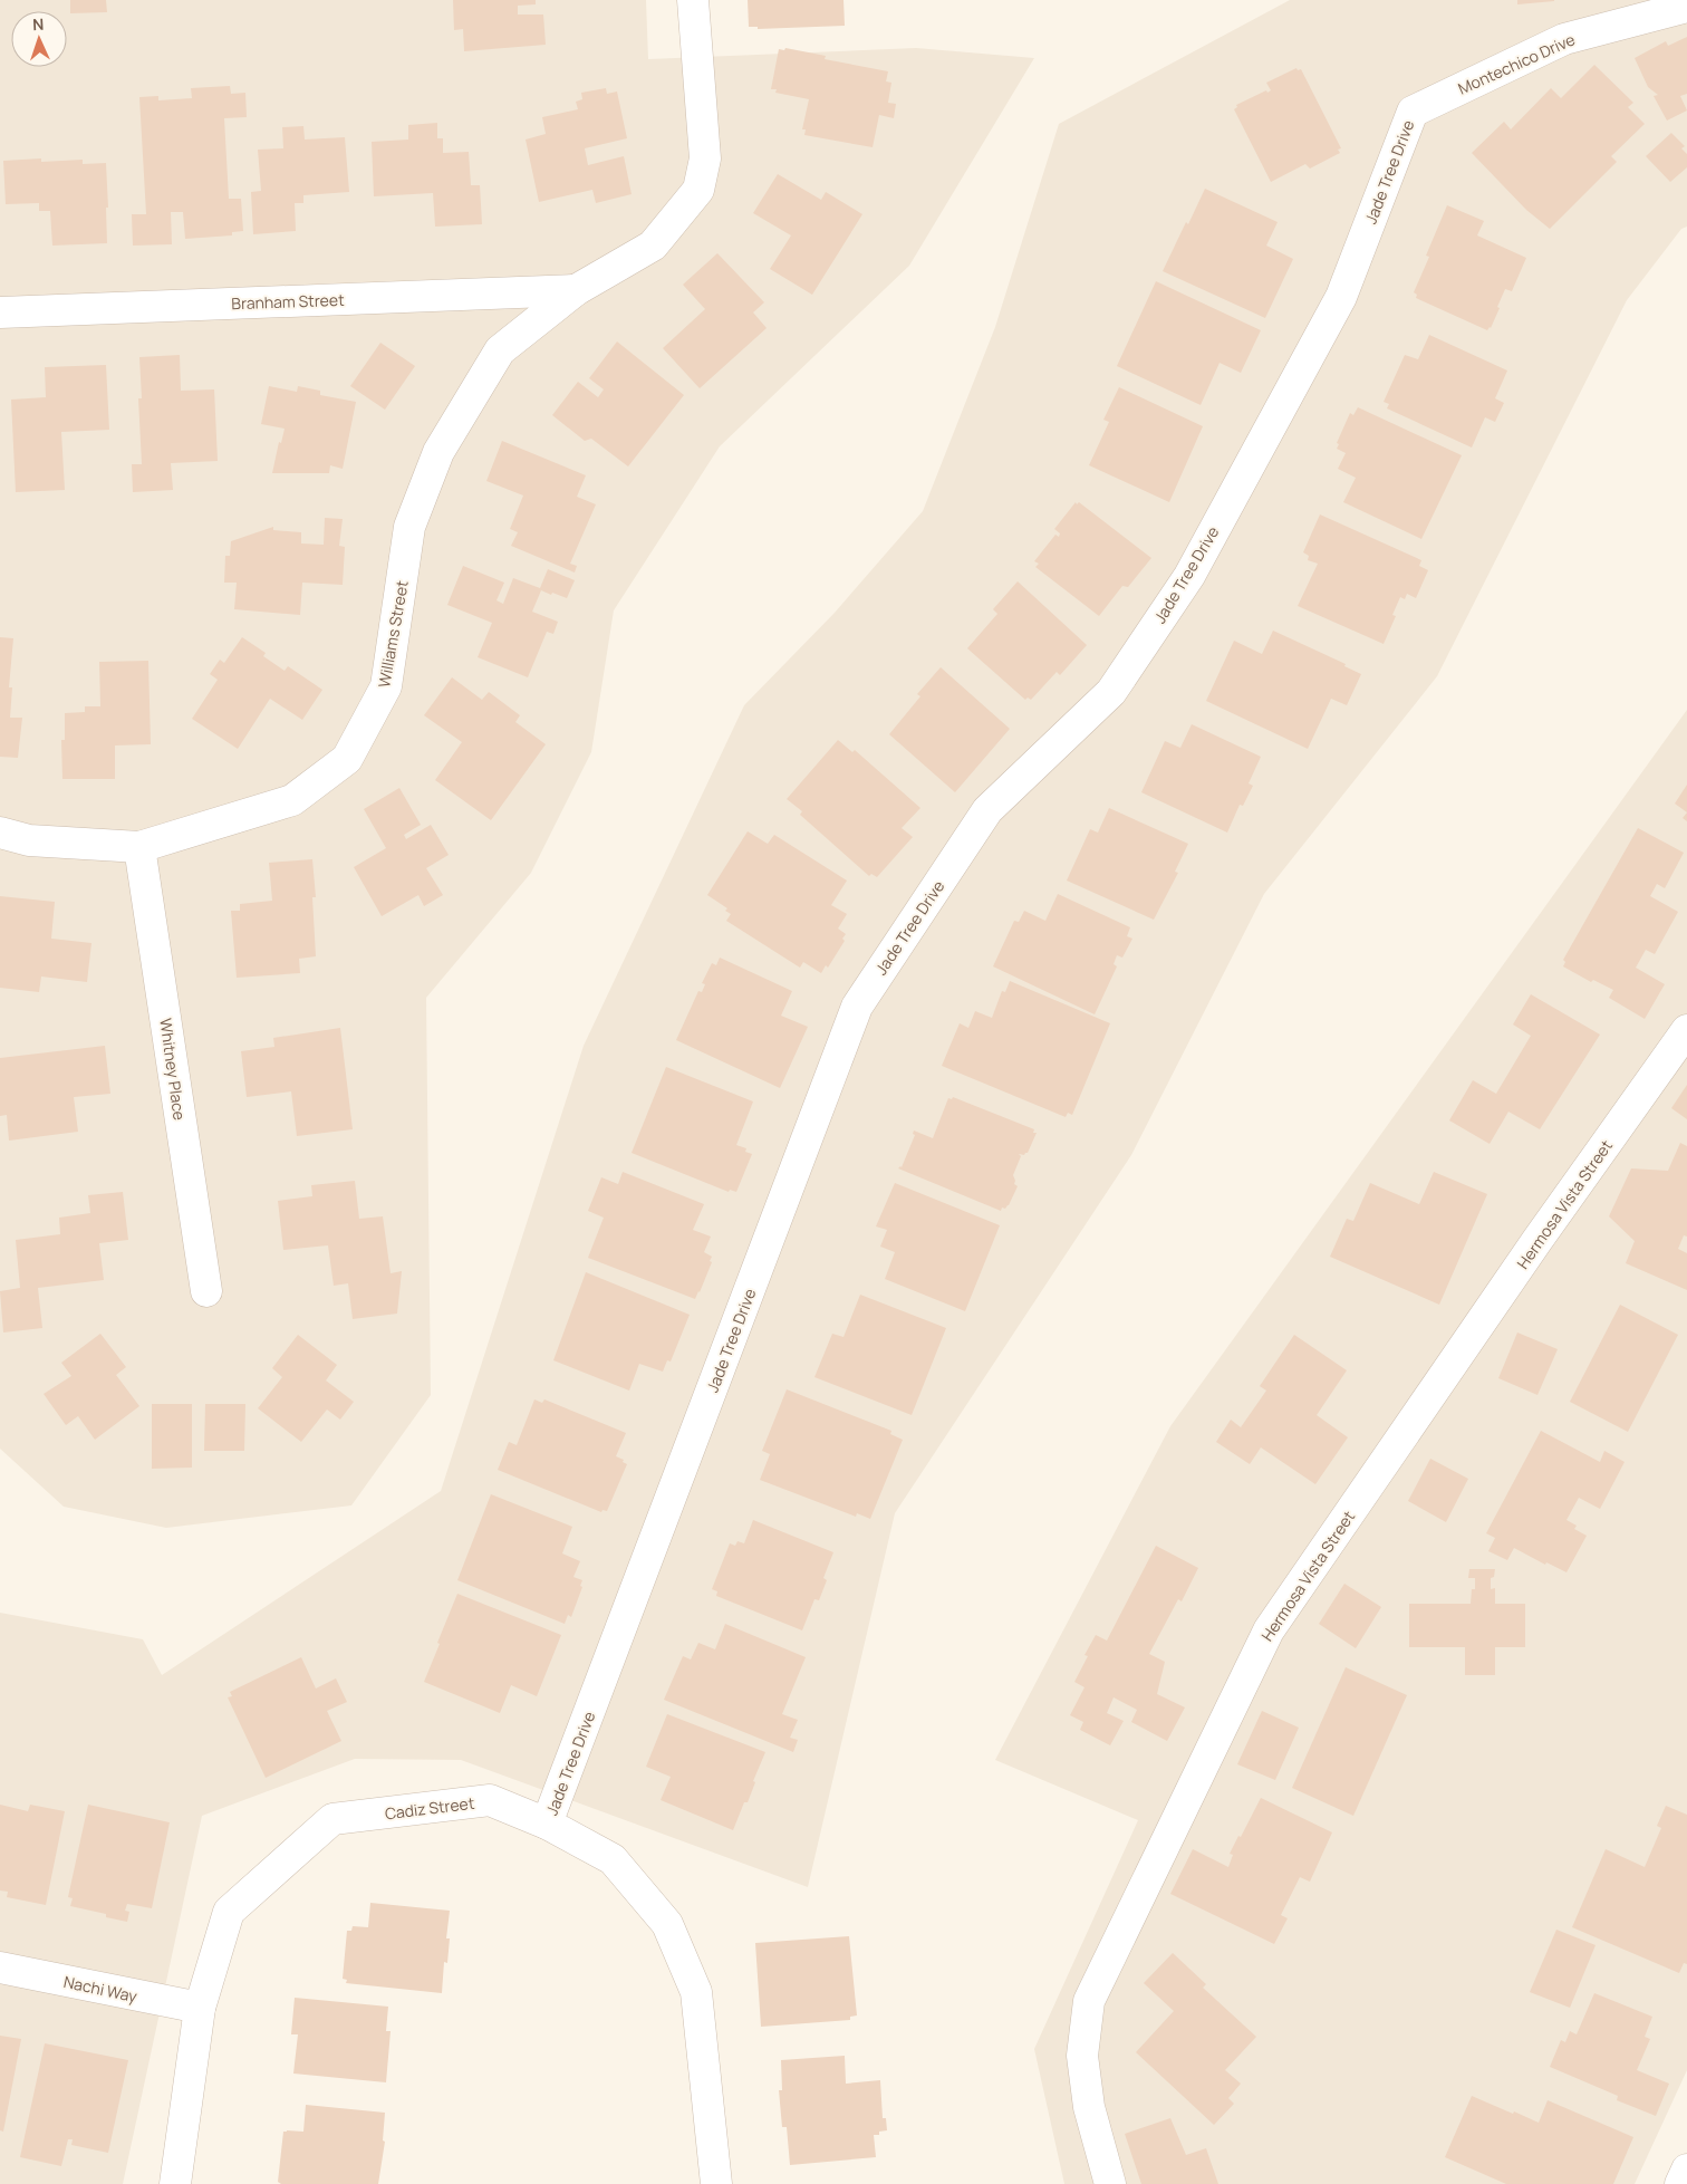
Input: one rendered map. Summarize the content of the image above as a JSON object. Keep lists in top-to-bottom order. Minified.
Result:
{"streets":{"street":["Montechico Drive","Jade Tree Drive","Branham Street","Williams Street","Whitney Place","Hermosa Vista Street","Cadiz Street","Nachi Way"]},"crossings":[["Montechico Drive","Jade Tree Drive"],["Jade Tree Drive","Cadiz Street"],["Branham Street","Williams Street"],["Williams Street","Whitney Place"],["Cadiz Street","Nachi Way"]],"north":"top"}
